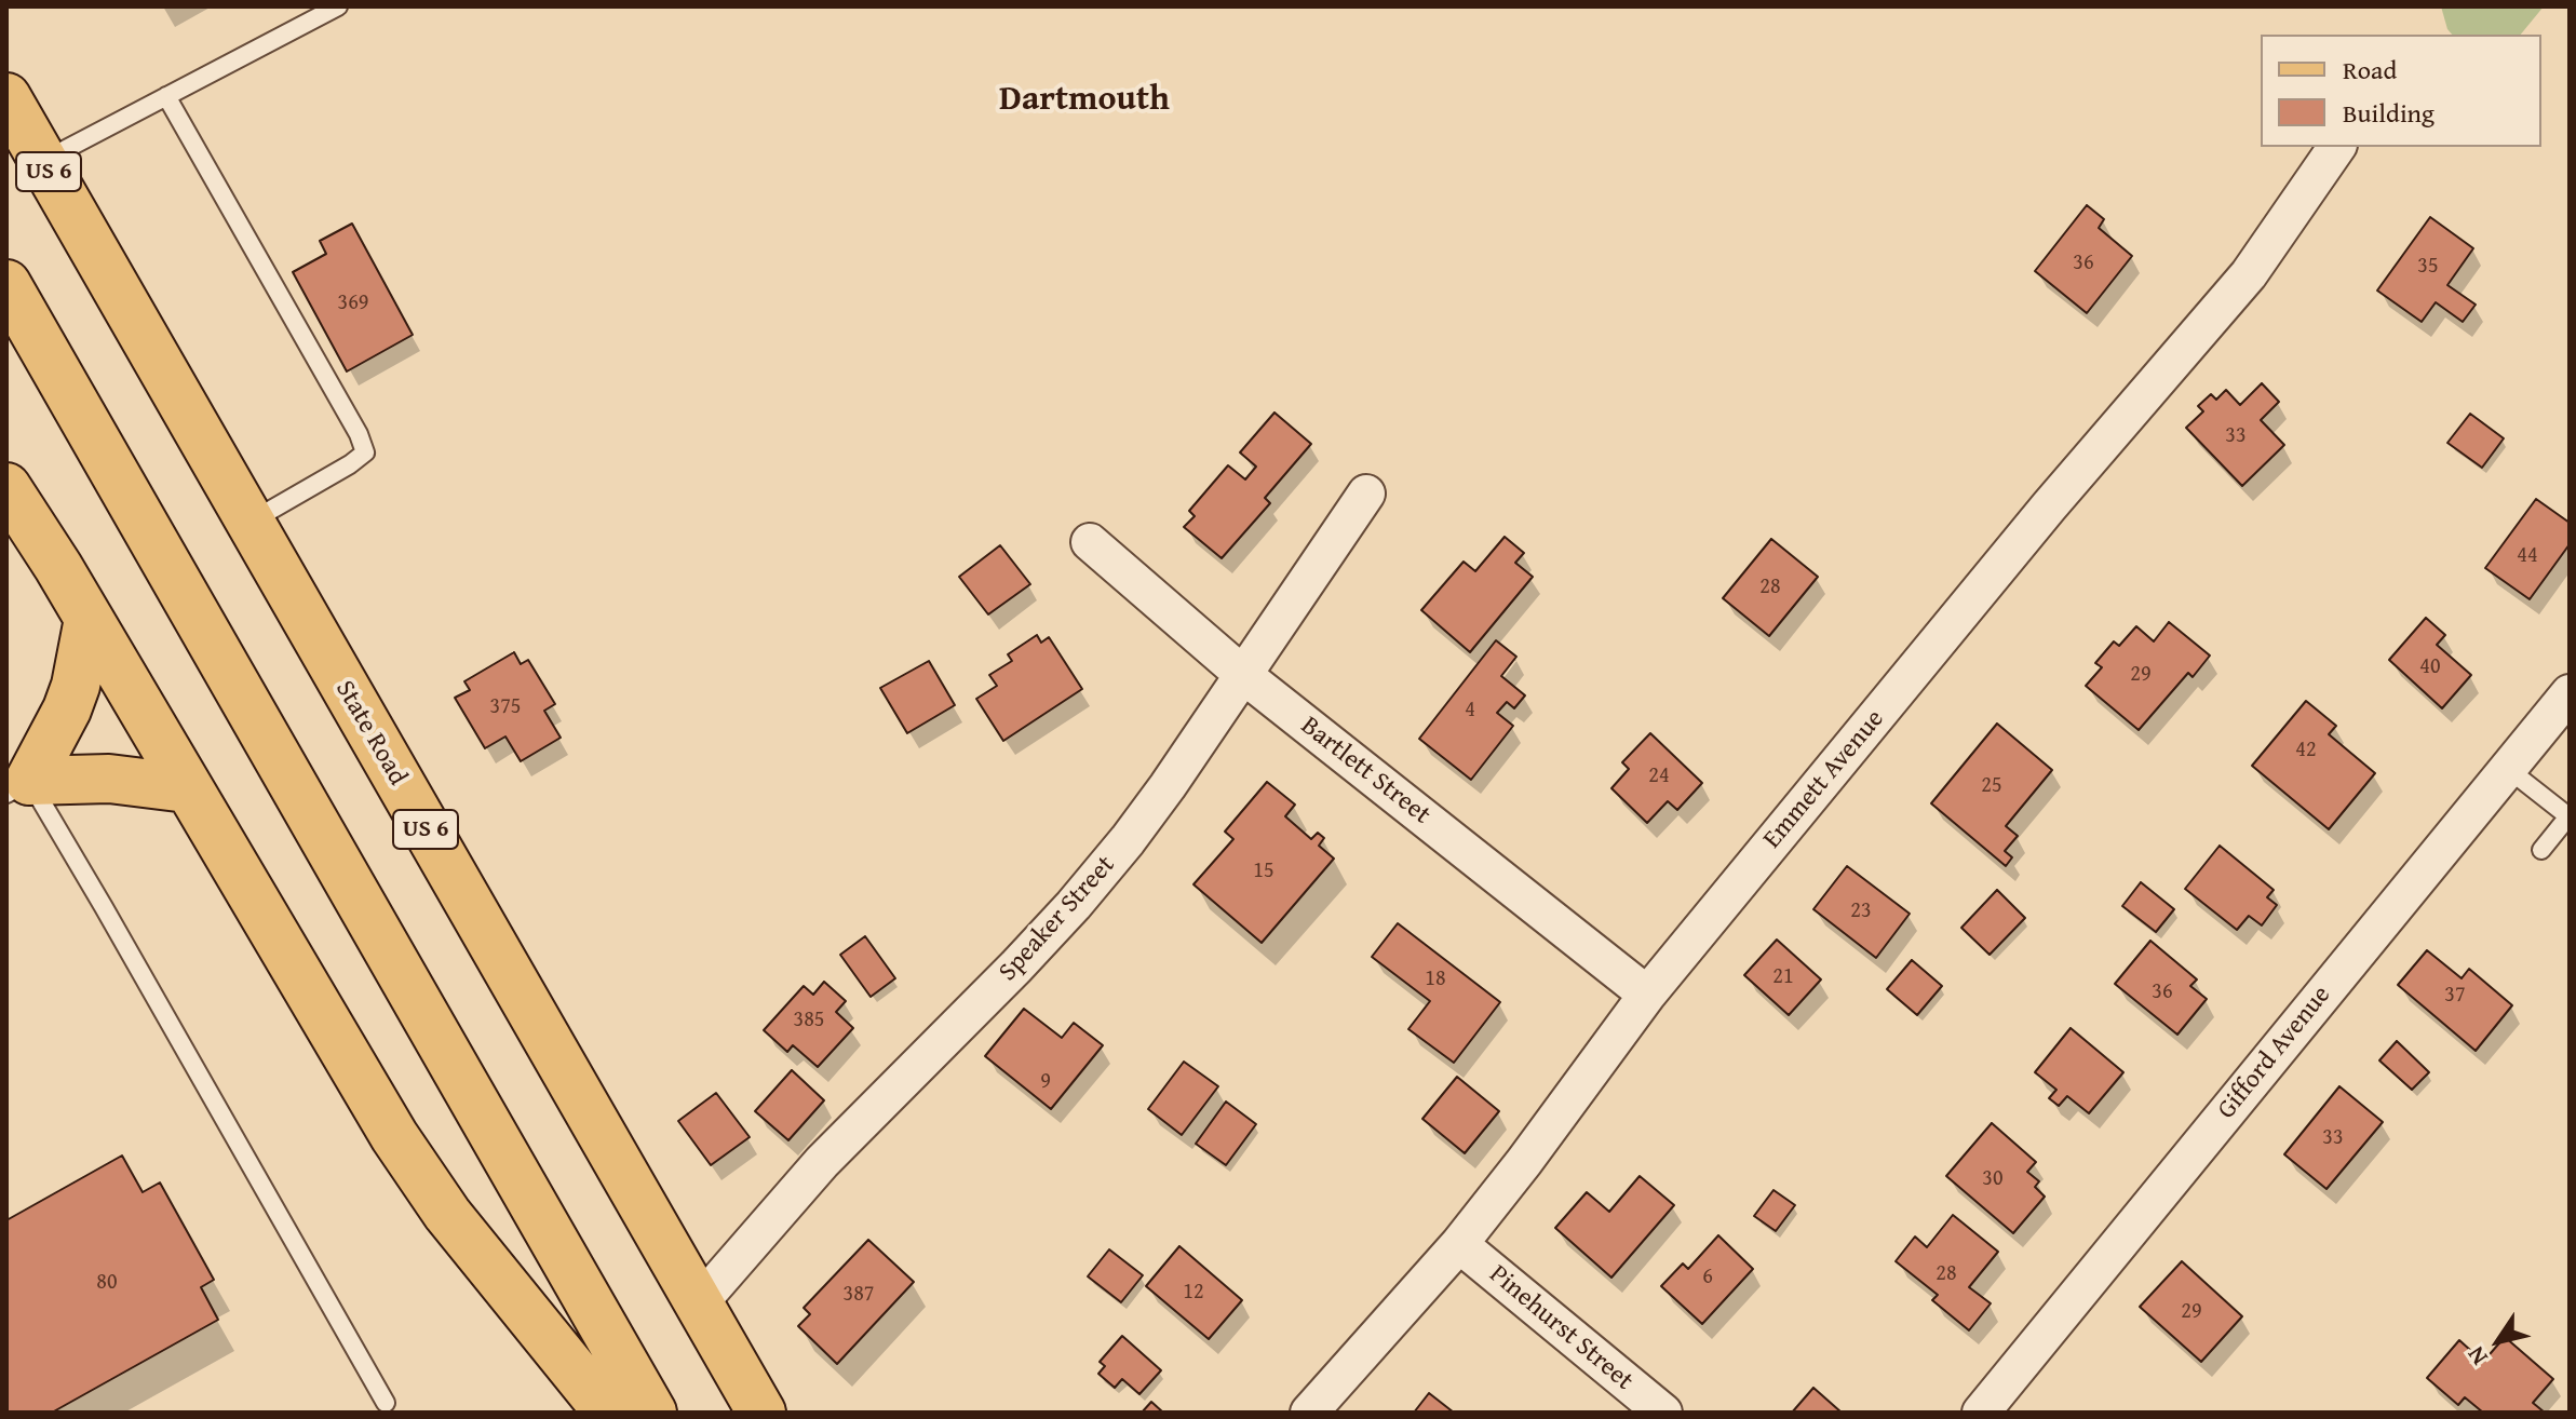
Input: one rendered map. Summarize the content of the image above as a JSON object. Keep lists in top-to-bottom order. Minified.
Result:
{"streets":{"main road":["US 6","State Road"],"street":["Bartlett Street","Emmett Avenue","Speaker Street","Gifford Avenue","Pinehurst Street"]},"crossings":[["State Road","Speaker Street"],["Bartlett Street","Emmett Avenue"],["Bartlett Street","Speaker Street"],["Emmett Avenue","Pinehurst Street"]],"districts":["Dartmouth"],"house_numbers":["36","35","369","33","44","28","40","29","375","4","42","24","25","15","23","21","18","36","37","385","9","33","30","28","6","80","12","387","29"],"legend":["Road","Building"],"north":"bottom left"}
